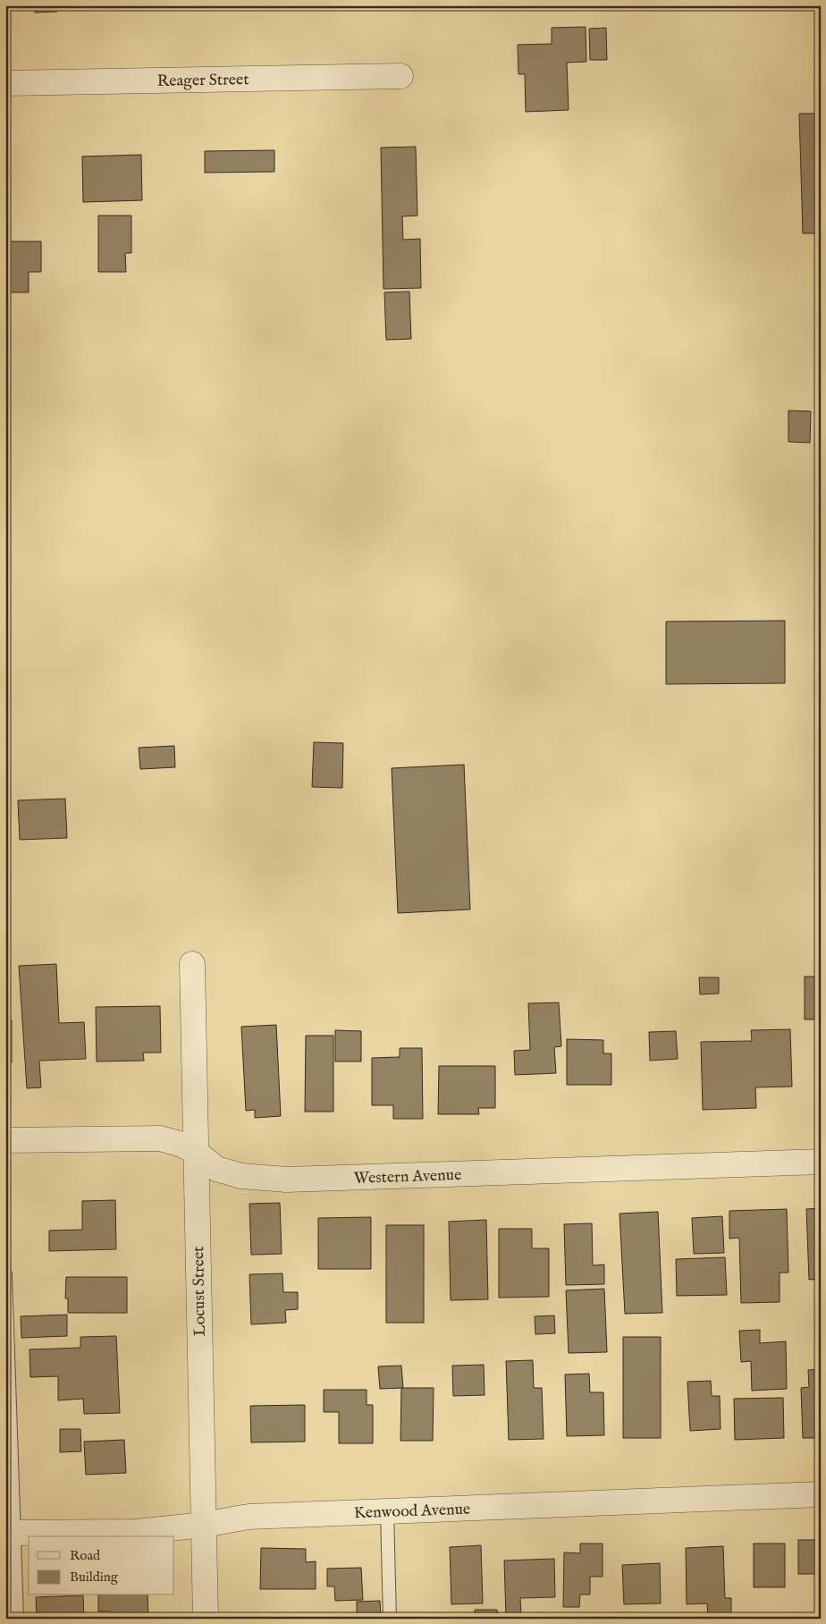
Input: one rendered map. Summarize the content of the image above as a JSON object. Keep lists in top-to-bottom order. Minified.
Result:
{"streets":{"street":["Reager Street","Western Avenue","Locust Street","Kenwood Avenue"]},"crossings":[["Western Avenue","Locust Street"],["Locust Street","Kenwood Avenue"]],"legend":["Road","Building"]}
